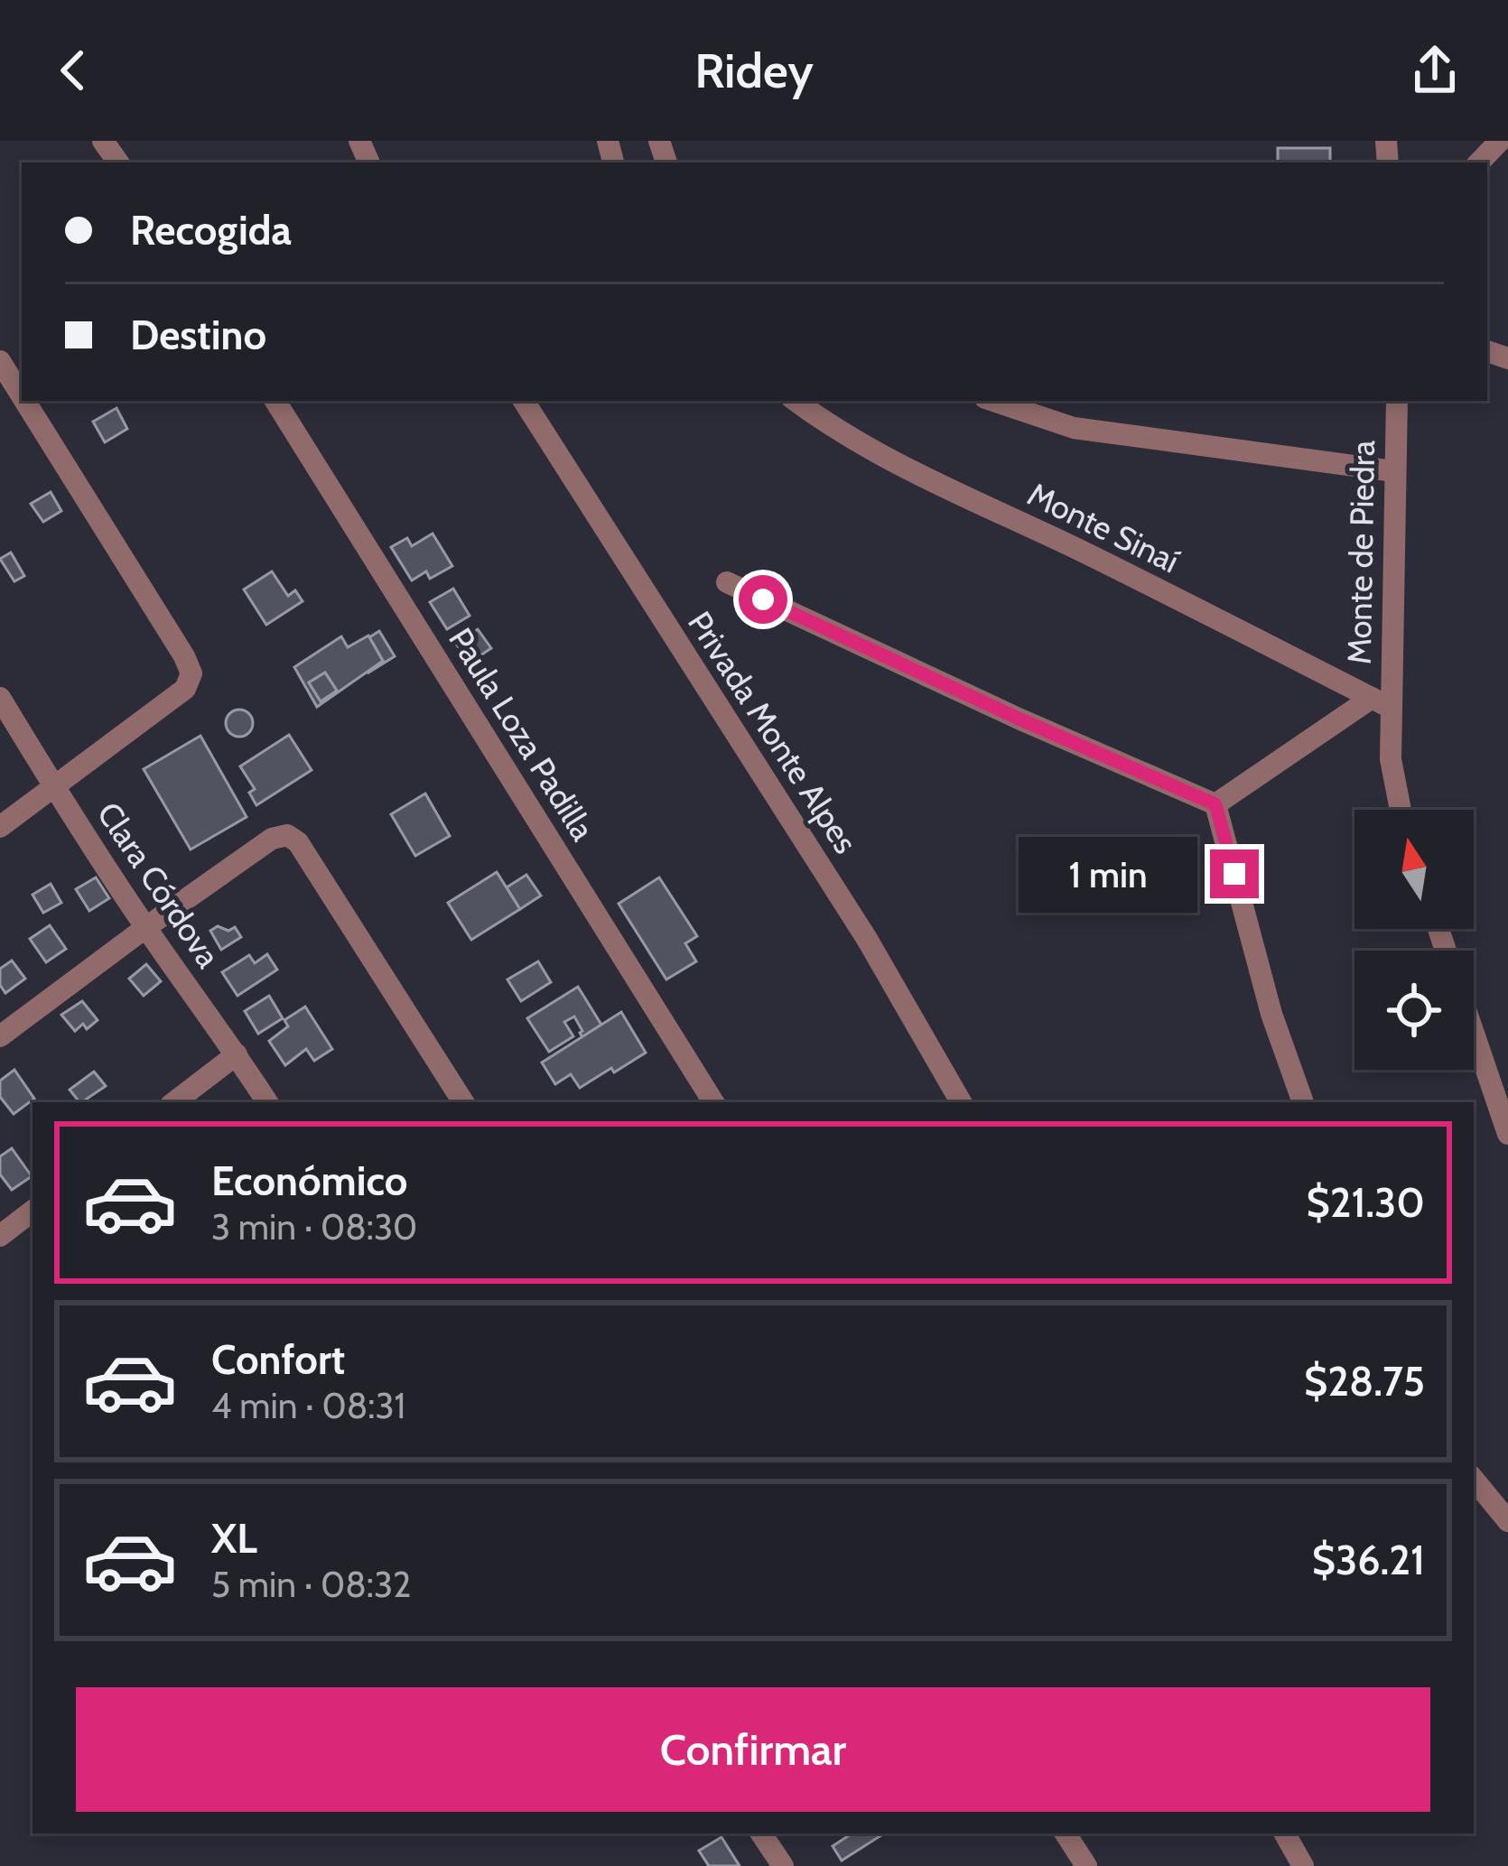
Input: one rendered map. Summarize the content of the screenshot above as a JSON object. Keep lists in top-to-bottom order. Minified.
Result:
{"streets":{"street":["Monte Sinaí","Monte de Piedra","Privada Monte Alpes","Paula Loza Padilla","Clara Córdova"]},"crossings":[["Monte Sinaí","Monte de Piedra"]],"north":"top","page":{"header":"Ridey","banner":["Recogida","Destino"],"bubble":"1 min","list":[{"name":"Económico","note":"3 min · 08:30","value":"$21.30"},{"name":"Confort","note":"4 min · 08:31","value":"$28.75"},{"name":"XL","note":"5 min · 08:32","value":"$36.21"}],"buttons":"Confirmar"}}
